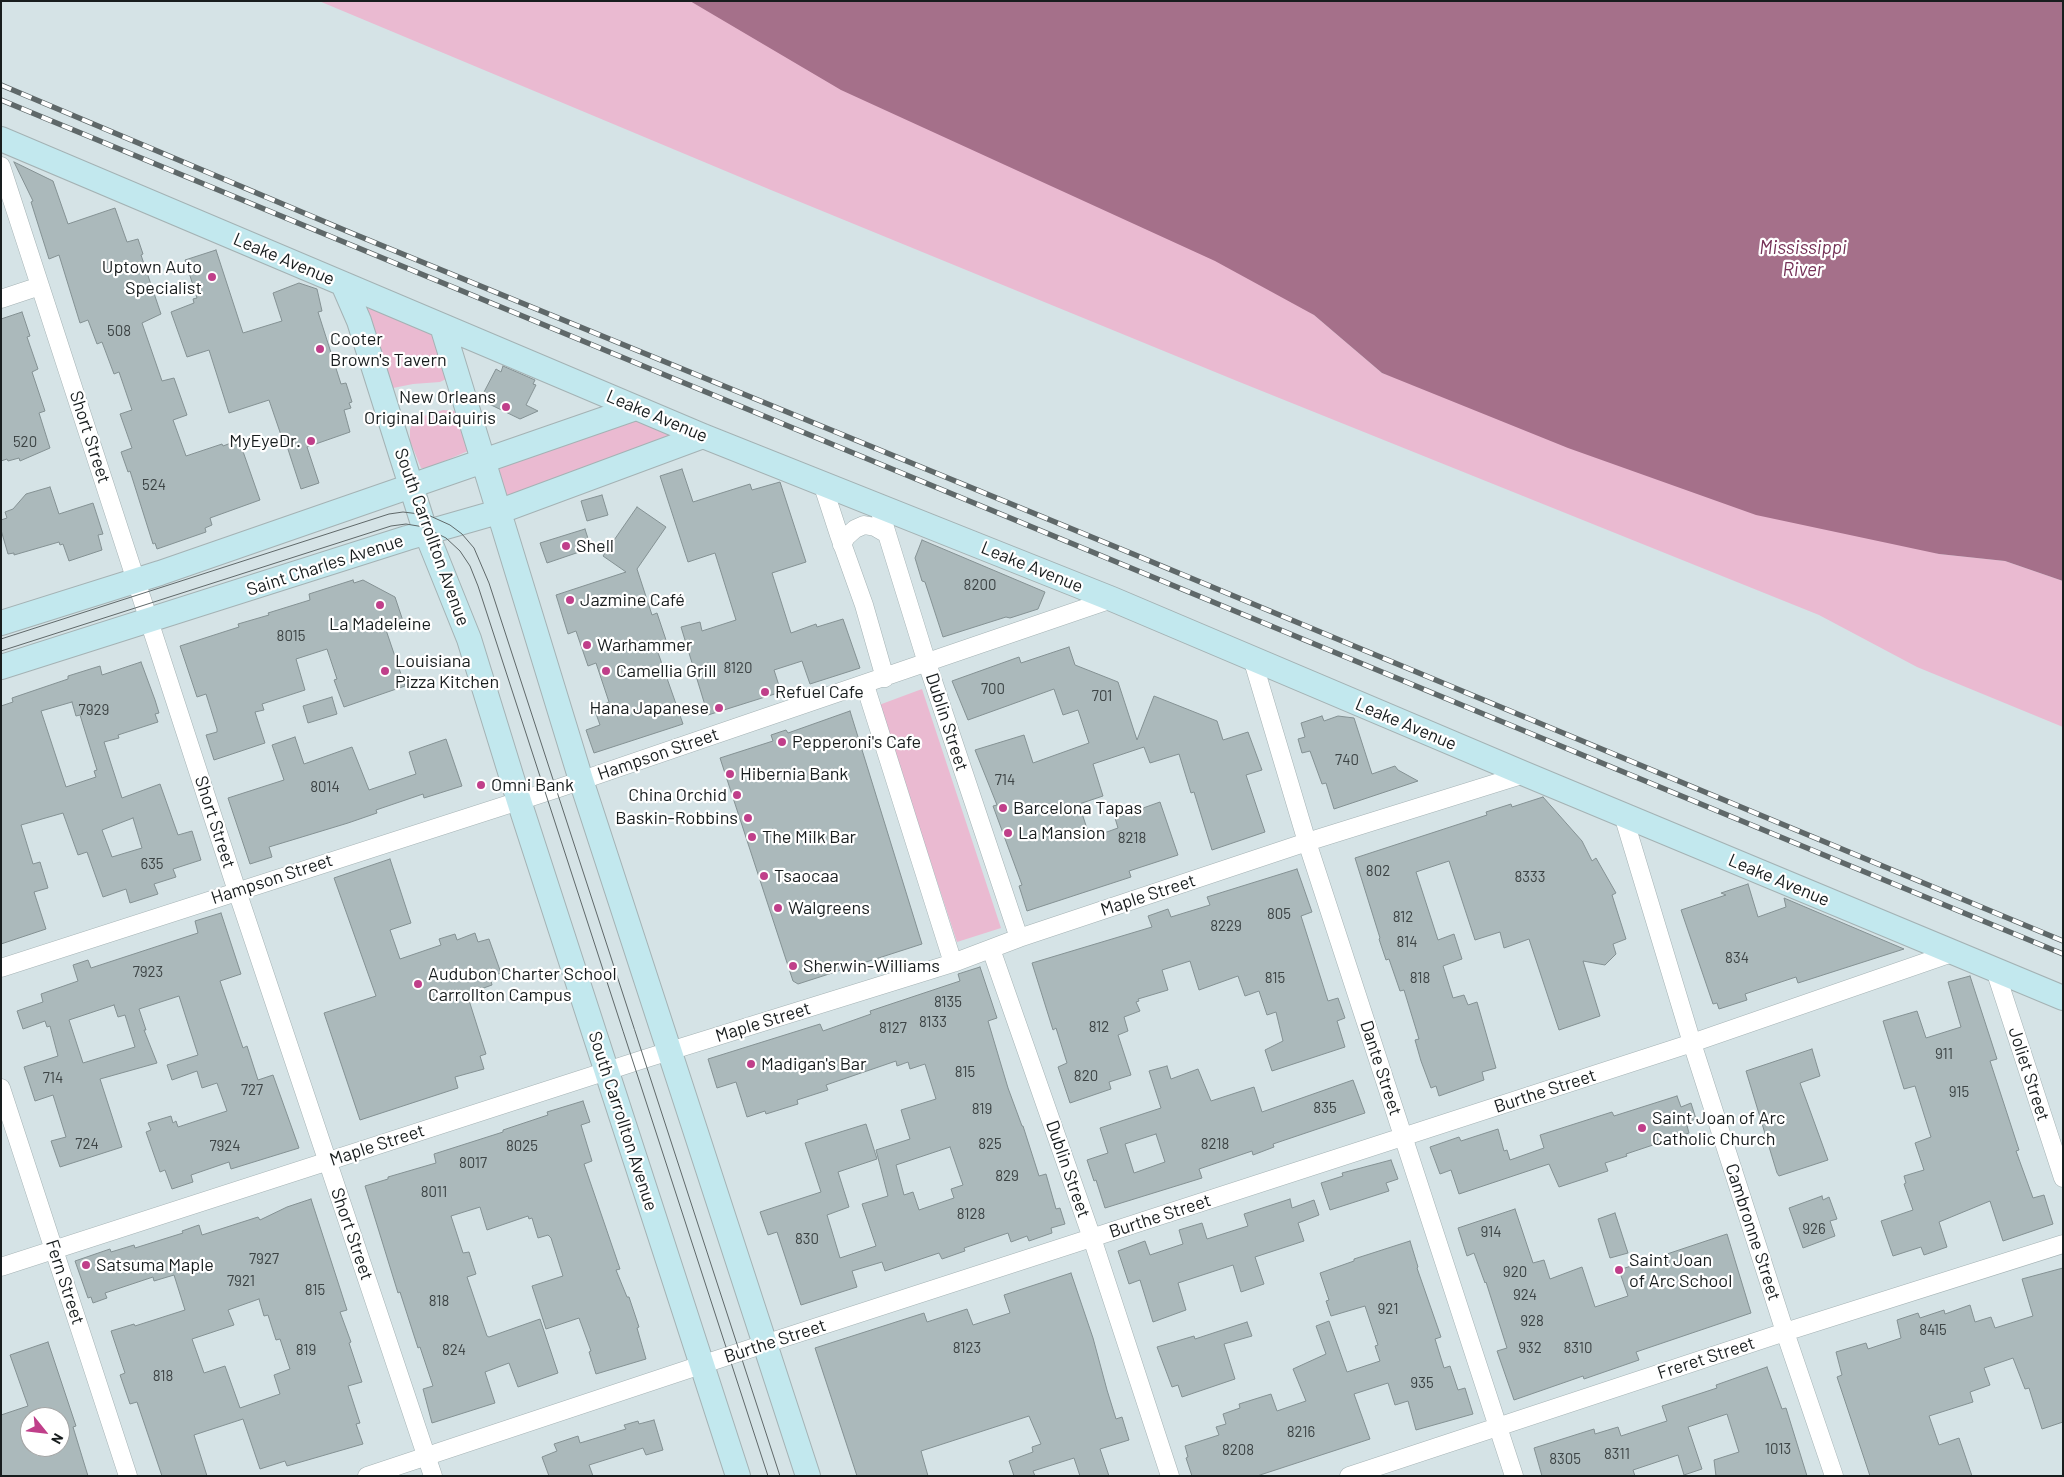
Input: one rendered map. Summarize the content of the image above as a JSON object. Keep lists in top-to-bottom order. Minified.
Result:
{"streets":{"main road":["Leake Avenue","South Carrollton Avenue","Saint Charles Avenue"],"street":["Short Street","Dublin Street","Hampson Street","Maple Street","Dante Street","Joliet Street","Burthe Street","Cambronne Street","Fern Street","Freret Street"]},"crossings":[["Leake Avenue","South Carrollton Avenue"],["Leake Avenue","Saint Charles Avenue"],["Leake Avenue","Dublin Street"],["Leake Avenue","Hampson Street"],["Leake Avenue","Maple Street"],["Leake Avenue","Dante Street"],["Leake Avenue","Joliet Street"],["Leake Avenue","Burthe Street"],["Leake Avenue","Cambronne Street"],["Short Street","Saint Charles Avenue"],["Short Street","Hampson Street"],["Short Street","Maple Street"],["Short Street","Burthe Street"],["South Carrollton Avenue","Saint Charles Avenue"],["South Carrollton Avenue","Hampson Street"],["South Carrollton Avenue","Maple Street"],["South Carrollton Avenue","Burthe Street"],["Dublin Street","Hampson Street"],["Dublin Street","Maple Street"],["Dublin Street","Burthe Street"],["Maple Street","Dante Street"],["Maple Street","Fern Street"],["Dante Street","Burthe Street"],["Dante Street","Freret Street"],["Burthe Street","Cambronne Street"],["Cambronne Street","Freret Street"]],"water":["Mississippi River"],"places":["Uptown Auto Specialist","Cooter Brown's Tavern","New Orleans Original Daiquiris","MyEyeDr.","Shell","Jazmine Café","La Madeleine","Warhammer","Louisiana Pizza Kitchen","Camellia Grill","Refuel Cafe","Hana Japanese","Pepperoni's Cafe","Hibernia Bank","Omni Bank","China Orchid","Barcelona Tapas","Baskin-Robbins","La Mansion","The Milk Bar","Tsaocaa","Walgreens","Sherwin-Williams","Audubon Charter School Carrollton Campus","Madigan's Bar","Saint Joan of Arc Catholic Church","Satsuma Maple","Saint Joan of Arc School"],"house_numbers":["508","520","524","8200","8015","8120","700","701","7929","740","714","8014","8218","635","802","8333","805","812","8229","814","834","7923","815","818","8135","8133","812","8127","911","815","820","714","727","915","835","819","724","825","8218","7924","8025","8017","829","8011","8128","926","914","830","7927","920","7921","815","924","818","921","928","8415","8123","932","8310","819","824","818","935","8216","1013","8208","8311","8305"],"north":"bottom right"}
